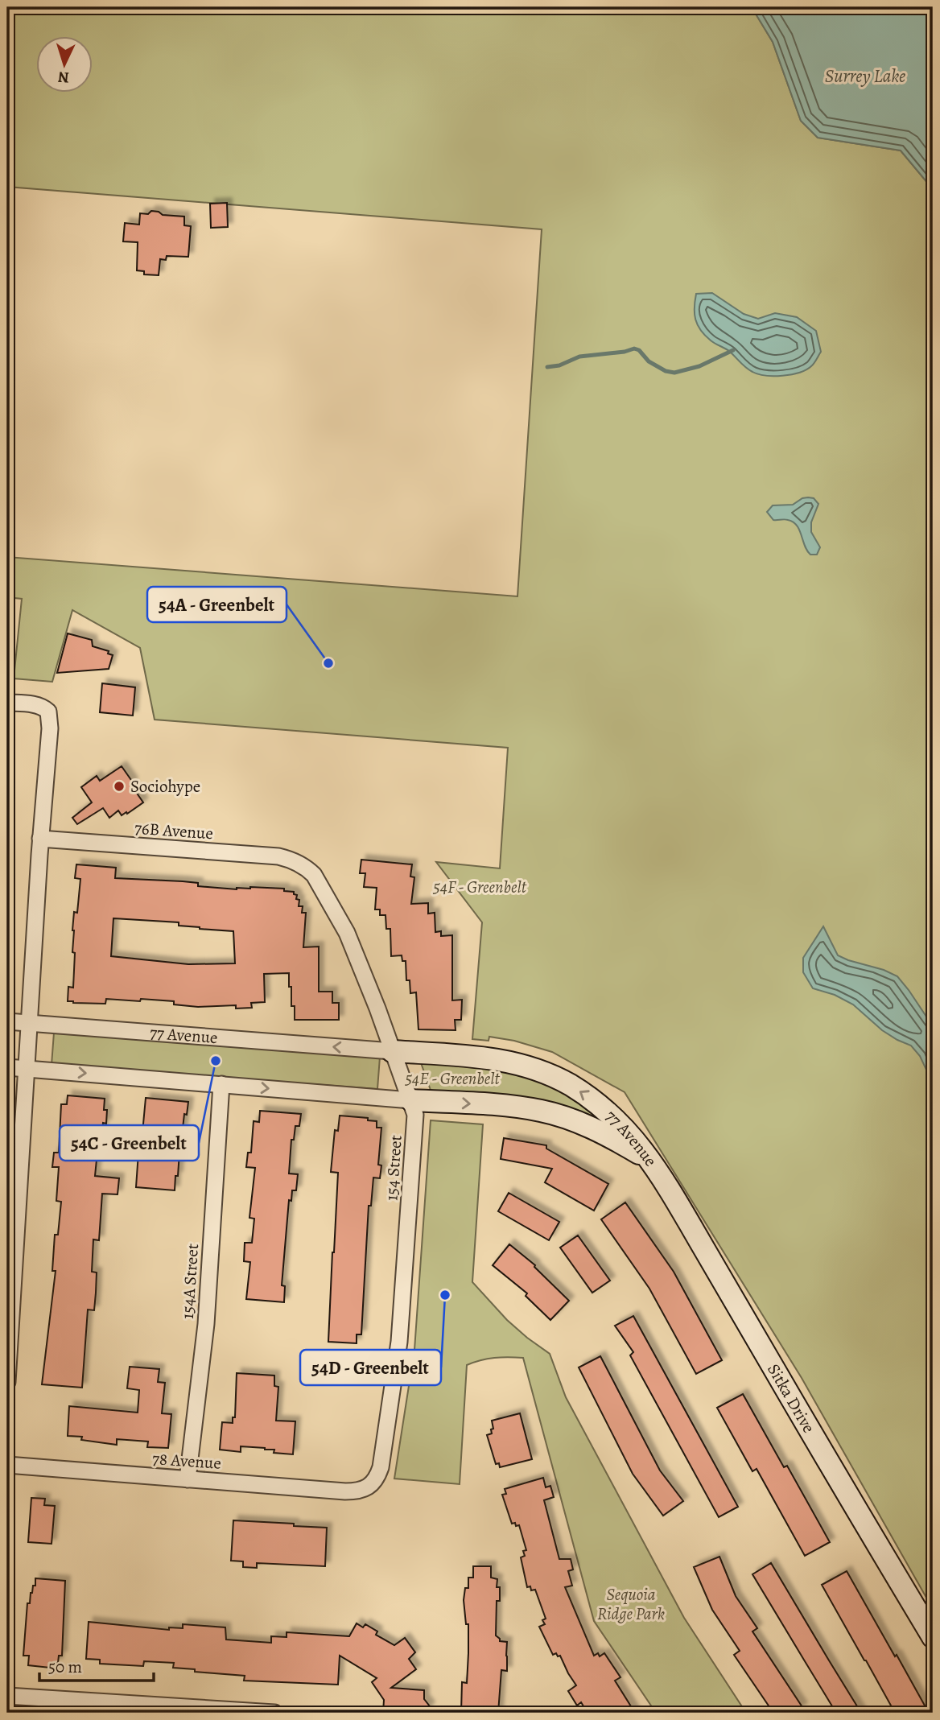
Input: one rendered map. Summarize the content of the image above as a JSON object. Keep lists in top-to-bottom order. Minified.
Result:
{"streets":{"street":["76B Avenue","77 Avenue","154 Street","154A Street","Sitka Drive","78 Avenue"]},"crossings":[["76B Avenue","154 Street"],["77 Avenue","154 Street"],["77 Avenue","154A Street"],["77 Avenue","Sitka Drive"],["154 Street","78 Avenue"],["154A Street","78 Avenue"]],"water":["Surrey Lake"],"parks":["54F - Greenbelt","54E - Greenbelt","Sequoia Ridge Park"],"places":["54A - Greenbelt","Sociohype","54C - Greenbelt","54D - Greenbelt"],"scale_bar":"50 m","north":"bottom"}
